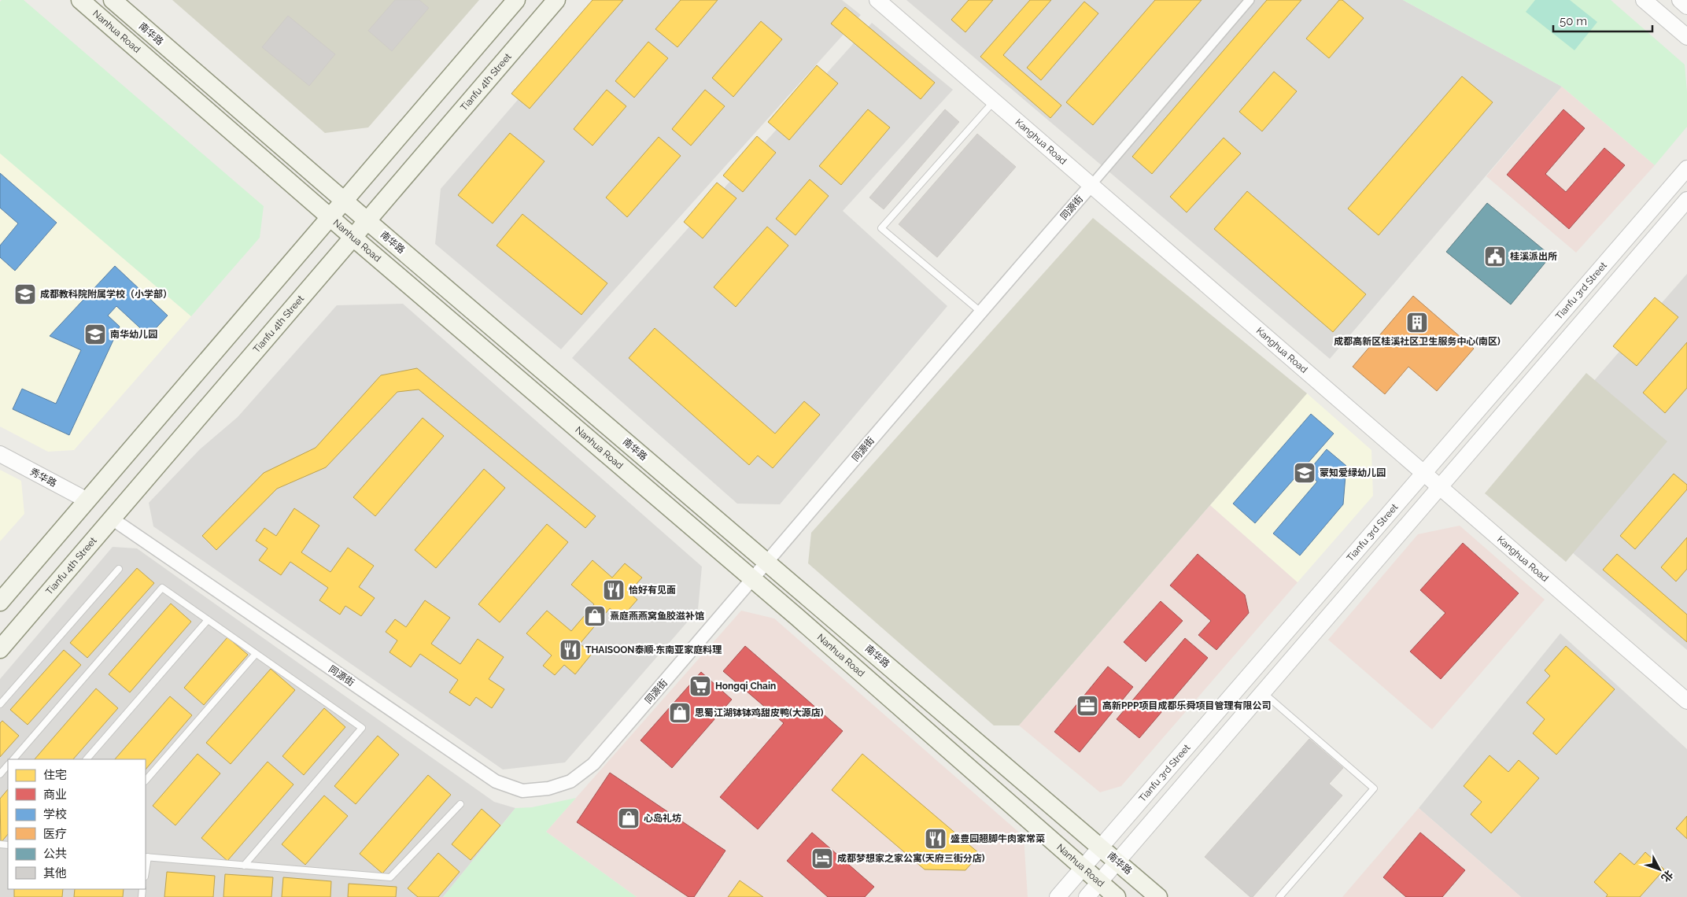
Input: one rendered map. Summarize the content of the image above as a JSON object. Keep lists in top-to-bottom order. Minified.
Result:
{"streets":{"main road":["Nanhua Road","南华路","Tianfu 4th Street"],"street":["Kanghua Road","同源街","Tianfu 3rd Street","秀华路"]},"crossings":[["Nanhua Road","Tianfu 4th Street"],["Nanhua Road","同源街"],["Nanhua Road","Tianfu 3rd Street"],["南华路","Tianfu 4th Street"],["南华路","同源街"],["南华路","Tianfu 3rd Street"],["Tianfu 4th Street","同源街"],["Kanghua Road","同源街"],["Kanghua Road","Tianfu 3rd Street"]],"places":{"public building":["桂溪派出所"],"school or university":["成都教科院附属学校（小学部）","南华幼儿园","蒙知爱绿幼儿园"],"building":["成都高新区桂溪社区卫生服务中心(南区)"],"restaurant":["恰好有见面","THAISOON泰顺·东南亚家庭料理","盛豊园翘脚牛肉家常菜"],"shop":["熹庭燕燕窝鱼胶滋补馆","思蜀江湖钵钵鸡甜皮鸭(大源店)","心岛礼坊"],"supermarket":["Hongqi Chain"],"office":["高新PPP项目成都乐舜项目管理有限公司"],"hotel":["成都梦想家之家公寓(天府三街分店)"]},"legend":["住宅","商业","学校","医疗","公共","其他"],"scale_bar":"50 m","north":"bottom right"}
